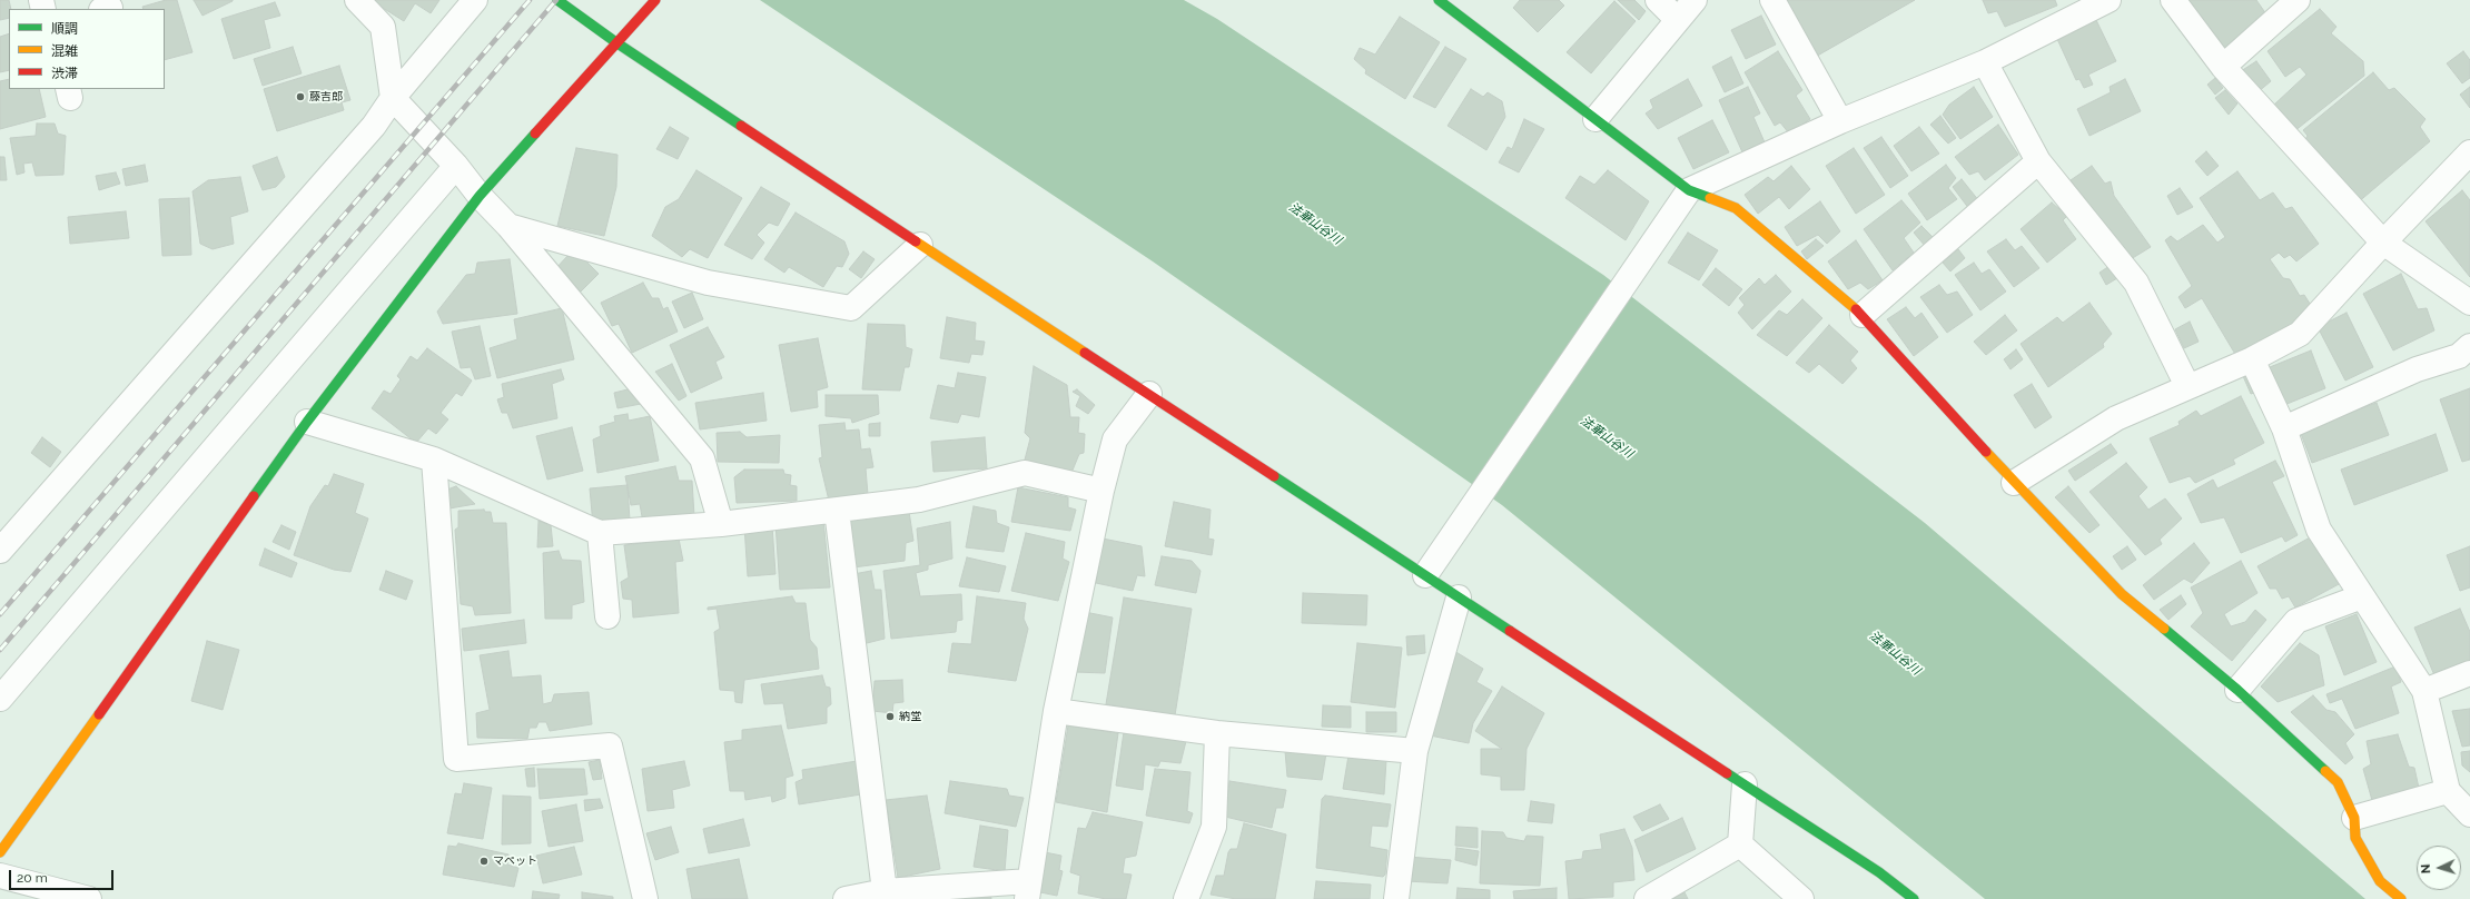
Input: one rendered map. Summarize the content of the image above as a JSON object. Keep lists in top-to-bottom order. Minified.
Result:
{"water":["法華山谷川"],"places":["藤吉郎","納堂","マペット"],"legend":["順調","混雑","渋滞"],"scale_bar":"20 m","north":"left"}
